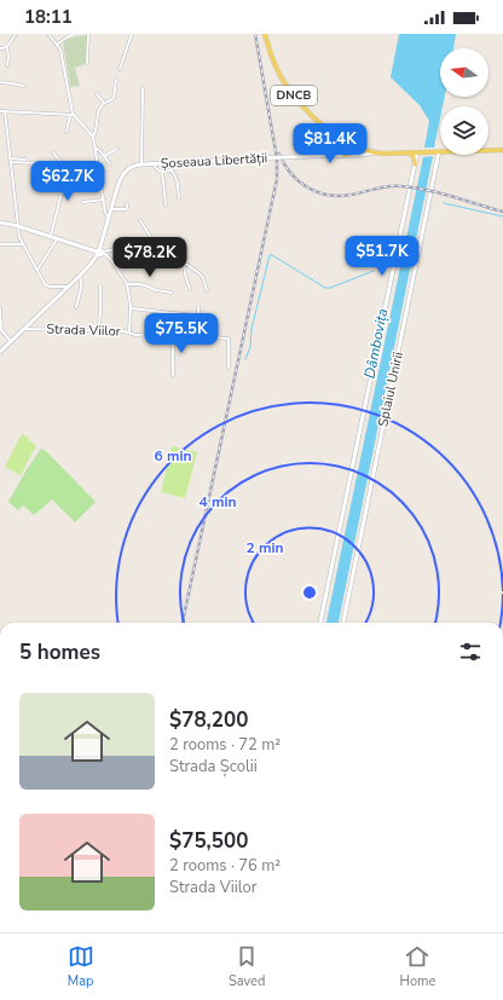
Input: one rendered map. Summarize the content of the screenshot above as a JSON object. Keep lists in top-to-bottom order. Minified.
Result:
{"streets":{"main road":["DNCB","Șoseaua Libertății","Splaiul Unirii"],"street":["Strada Viilor"]},"crossings":[["DNCB","Șoseaua Libertății"],["DNCB","Splaiul Unirii"],["Șoseaua Libertății","Strada Viilor"]],"water":["Dâmbovița"],"north":"left","page":{"status":"18:11","price":["$81.4K","$62.7K","$51.7K","$78.2K","$75.5K"],"heading":"5 homes","list":[{"name":"$78,200","note":"2 rooms · 72 m² · Strada Școlii"},{"name":"$75,500","note":"2 rooms · 76 m² · Strada Viilor"}],"tabs":["Map","Saved","Home"]},"rings":["6 min","4 min","2 min"]}
